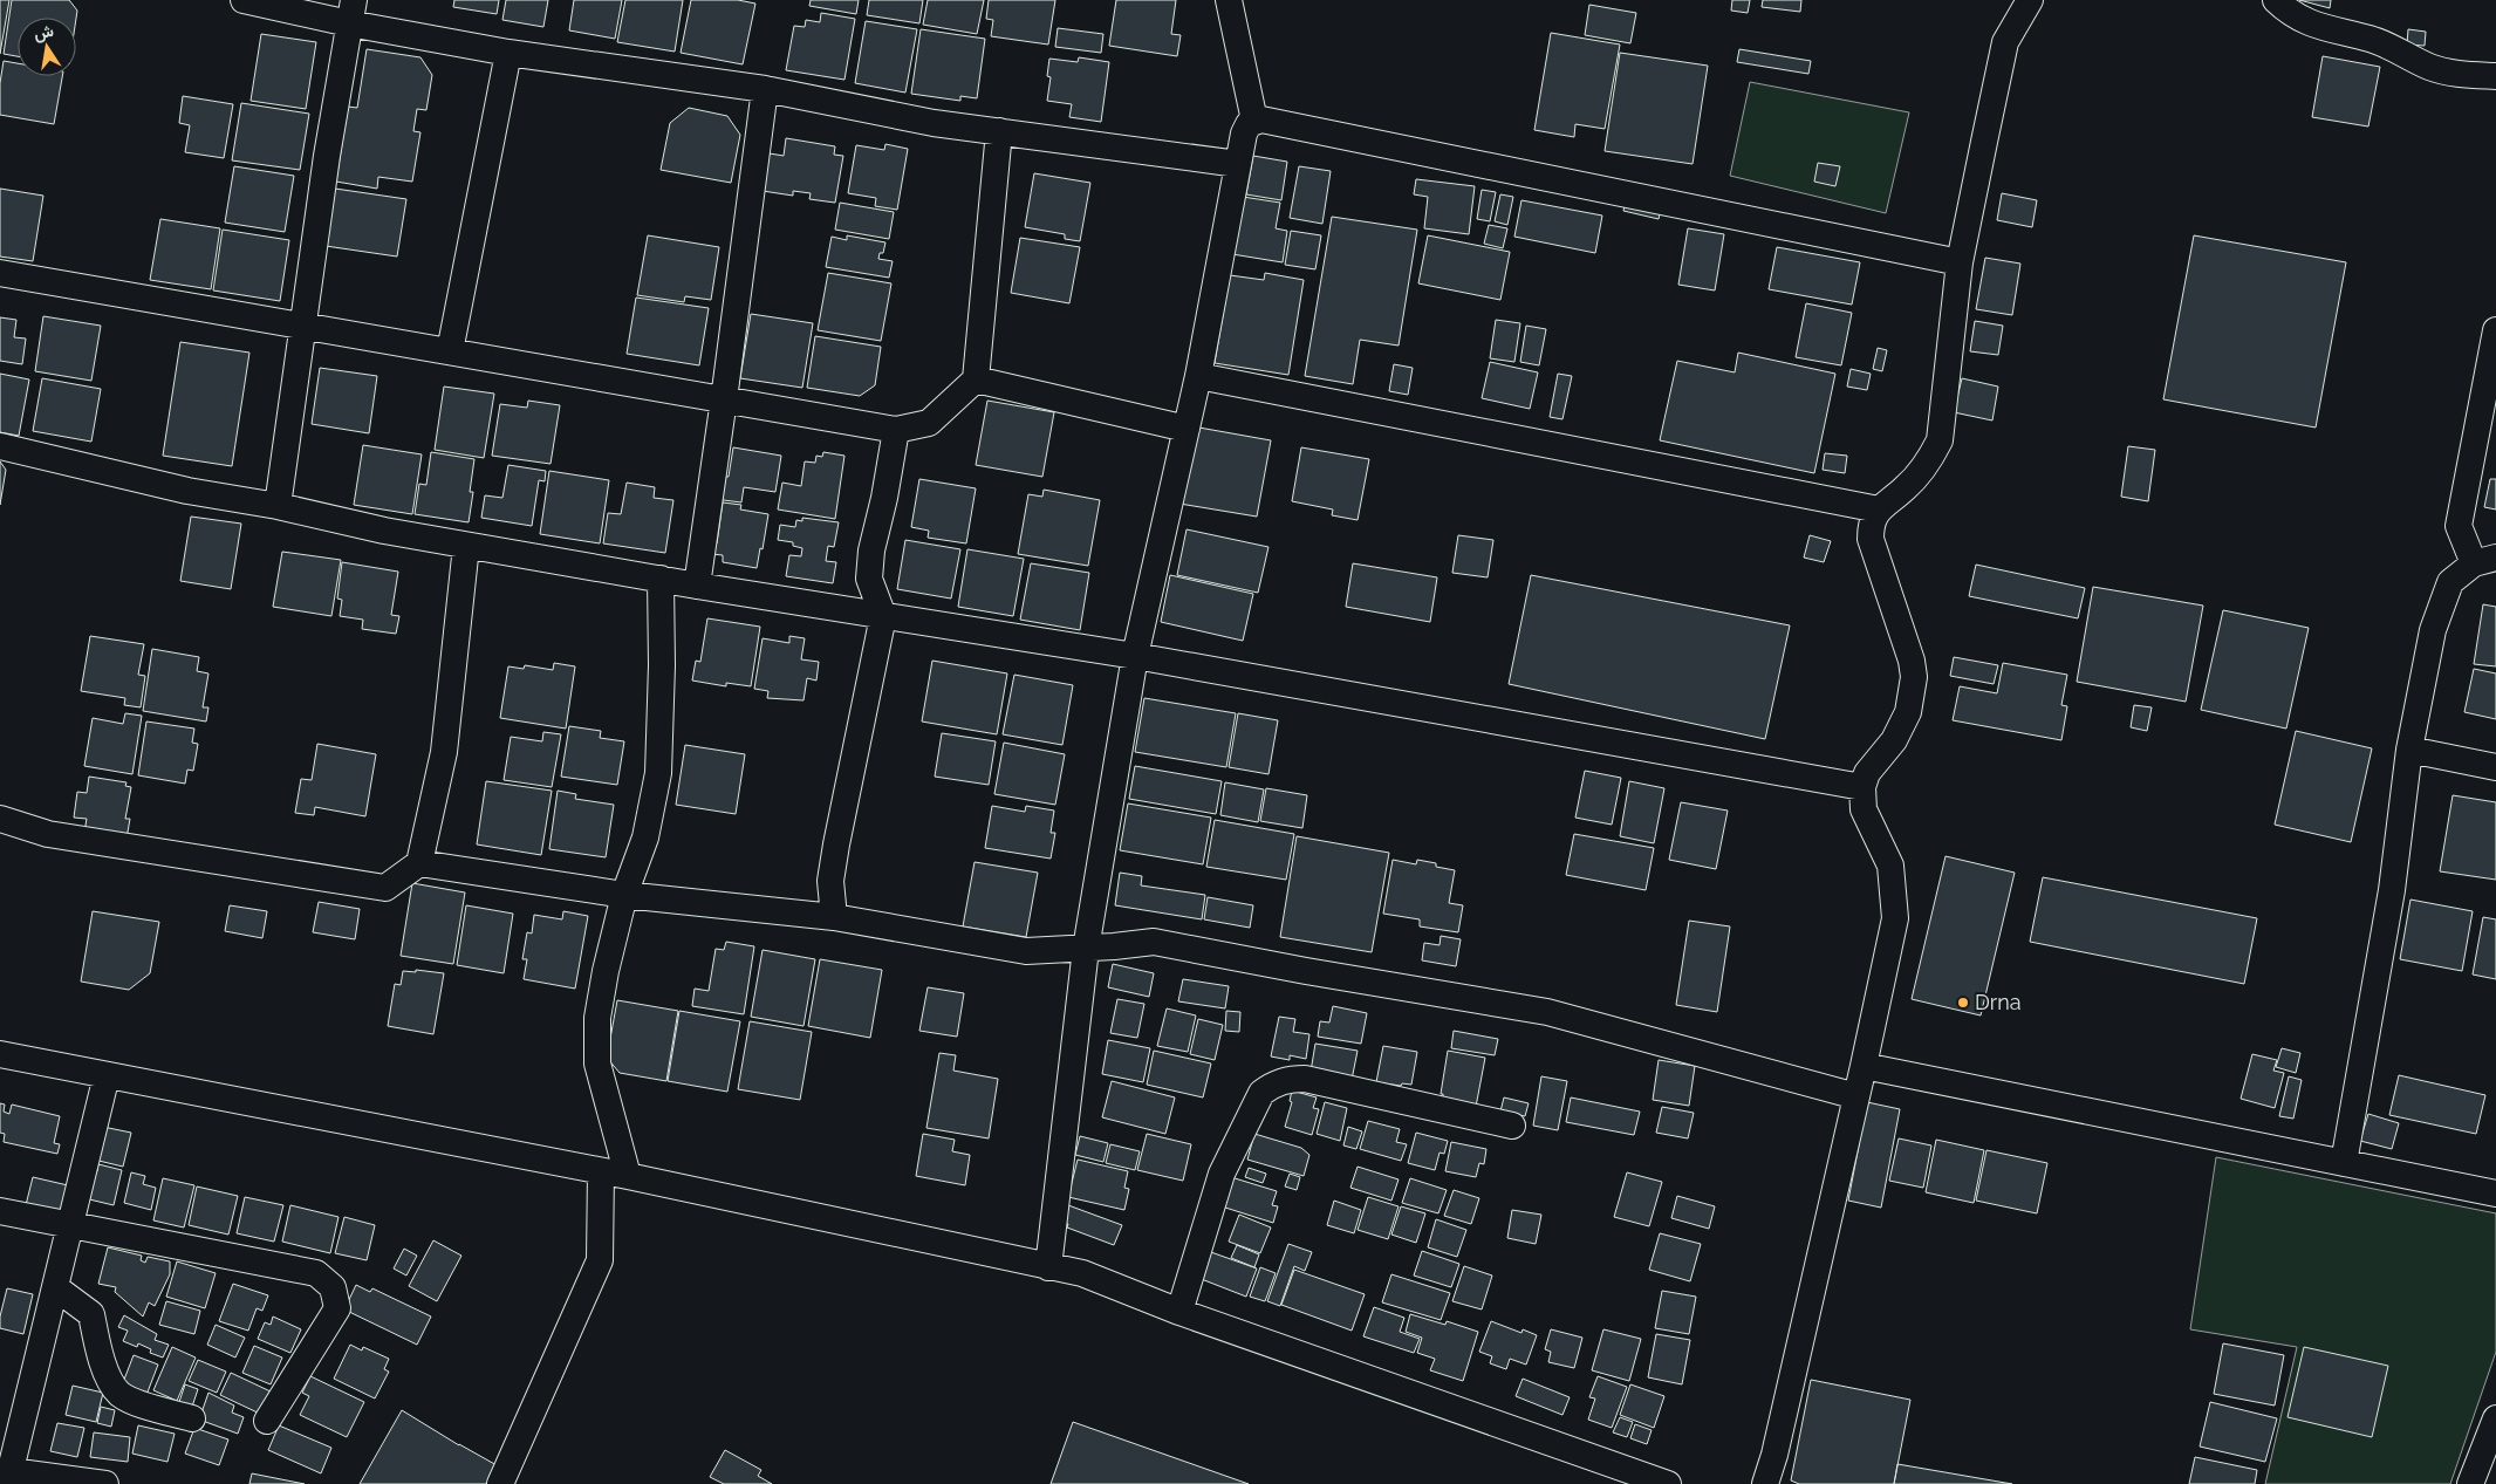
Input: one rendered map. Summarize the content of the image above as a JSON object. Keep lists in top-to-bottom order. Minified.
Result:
{"places":["Drna"],"north":"top"}
